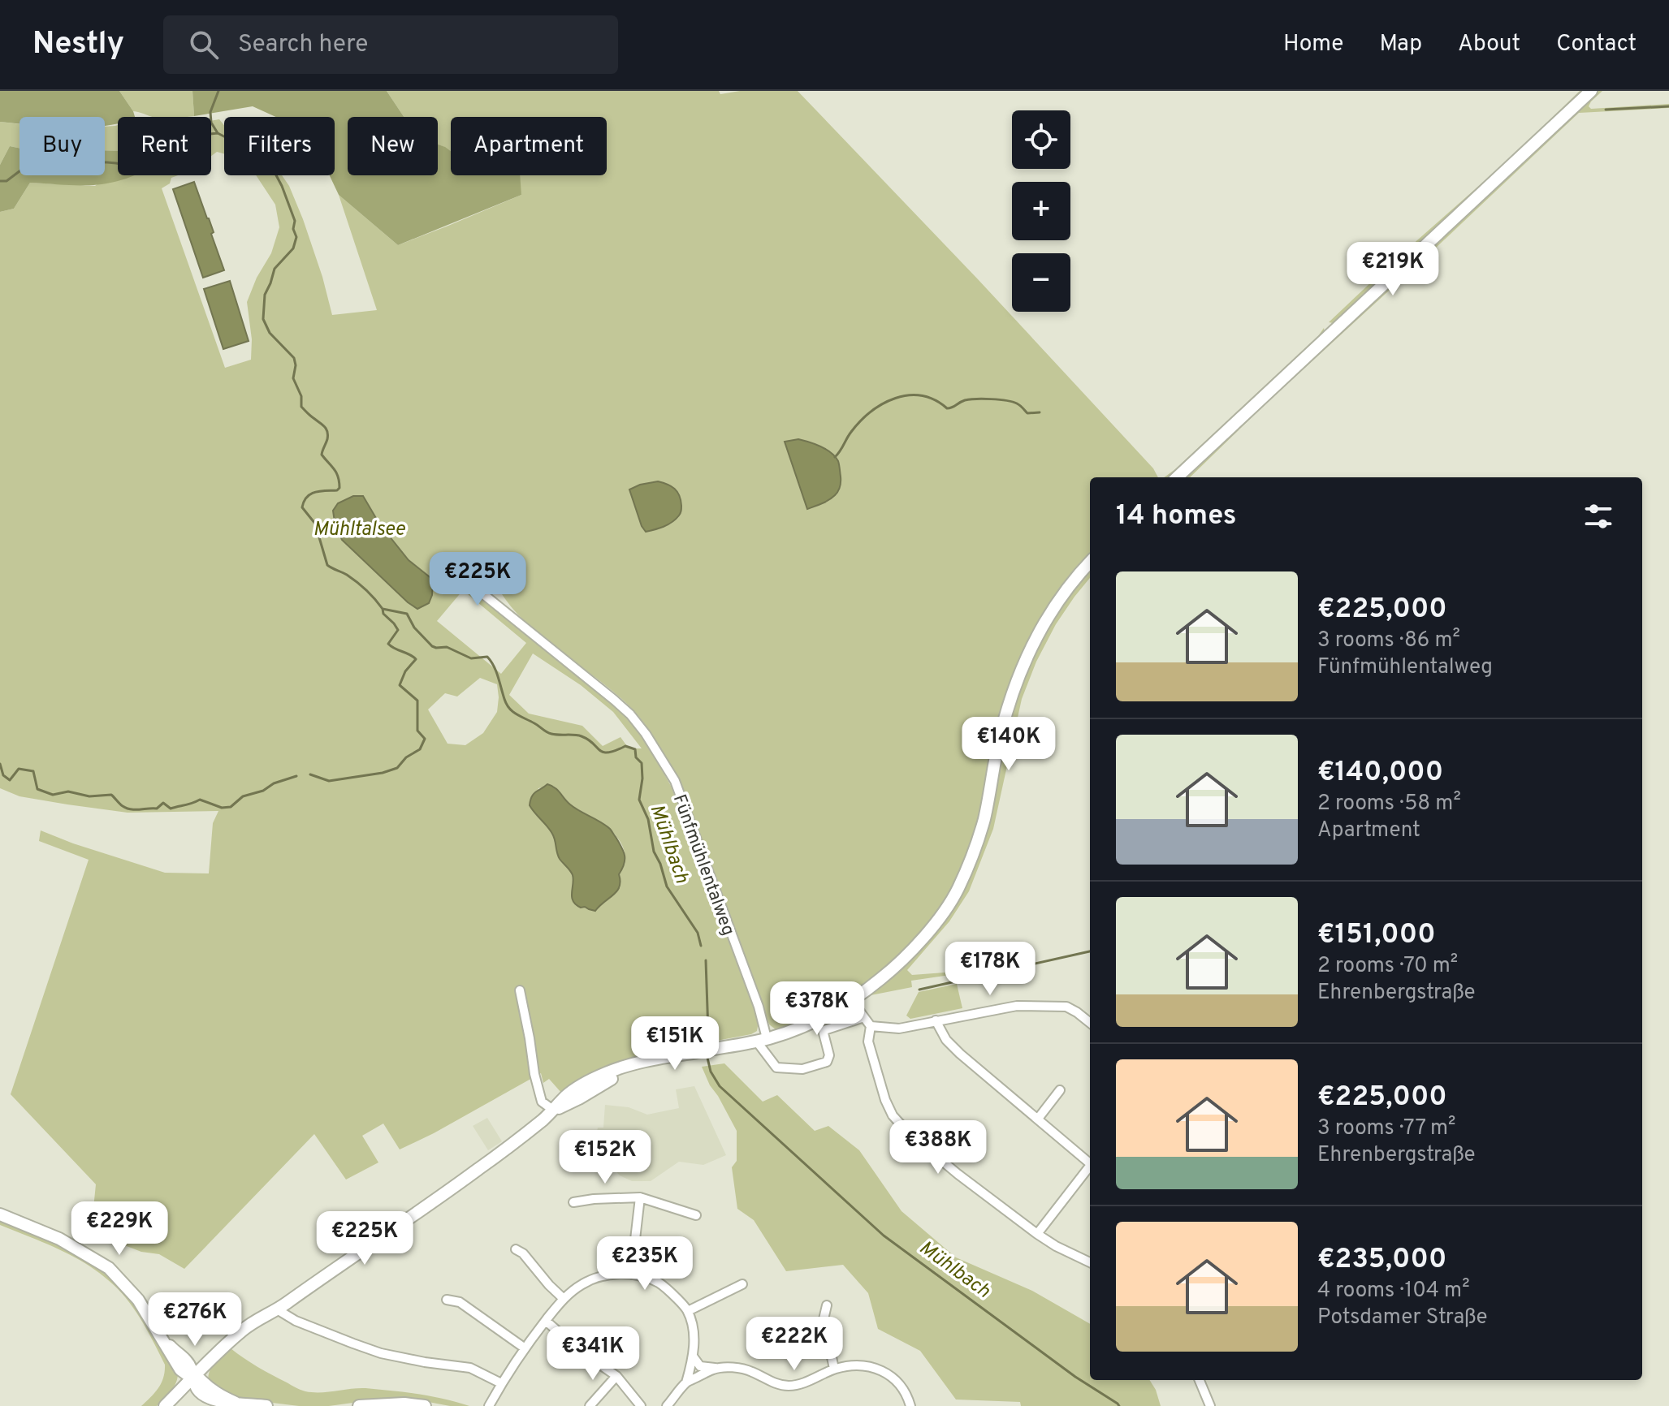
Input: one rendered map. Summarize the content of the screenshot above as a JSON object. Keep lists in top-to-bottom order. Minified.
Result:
{"streets":{"street":["Fünfmühlentalweg"]},"water":["Mühltalsee","Mühlbach"],"page":{"header":"Nestly","search":"Search here","nav":["Home","Map","About","Contact"],"map_buttons":["+","−"],"chip":["Buy","Rent","Filters","New","Apartment"],"price":["€219K","€225K","€140K","€178K","€378K","€151K","€388K","€152K","€229K","€225K","€235K","€276K","€222K","€341K"],"heading":"14 homes","list":[{"name":"€225,000","note":"3 rooms · 86 m² · Fünfmühlentalweg"},{"name":"€140,000","note":"2 rooms · 58 m² · Apartment"},{"name":"€151,000","note":"2 rooms · 70 m² · Ehrenbergstraße"},{"name":"€225,000","note":"3 rooms · 77 m² · Ehrenbergstraße"},{"name":"€235,000","note":"4 rooms · 104 m² · Potsdamer Straße"}]}}
